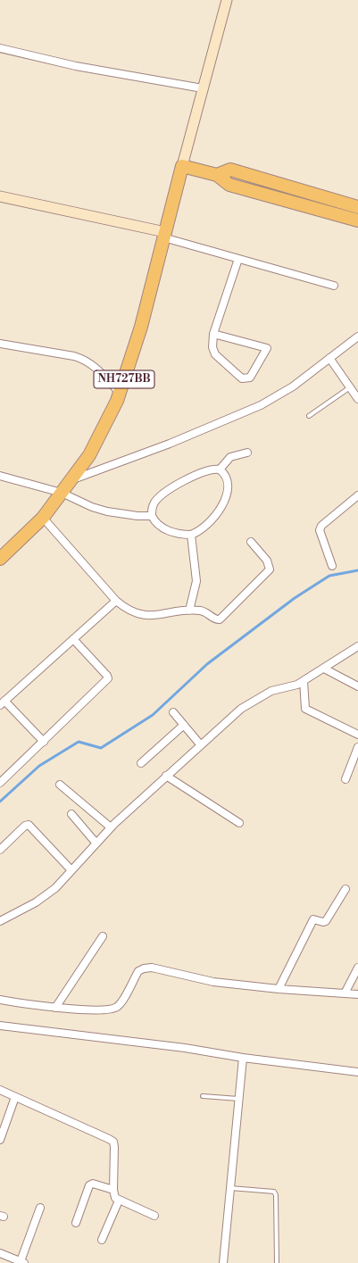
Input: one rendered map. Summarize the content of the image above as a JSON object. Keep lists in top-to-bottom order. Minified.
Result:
{"streets":{"highway":["NH727BB"]}}
